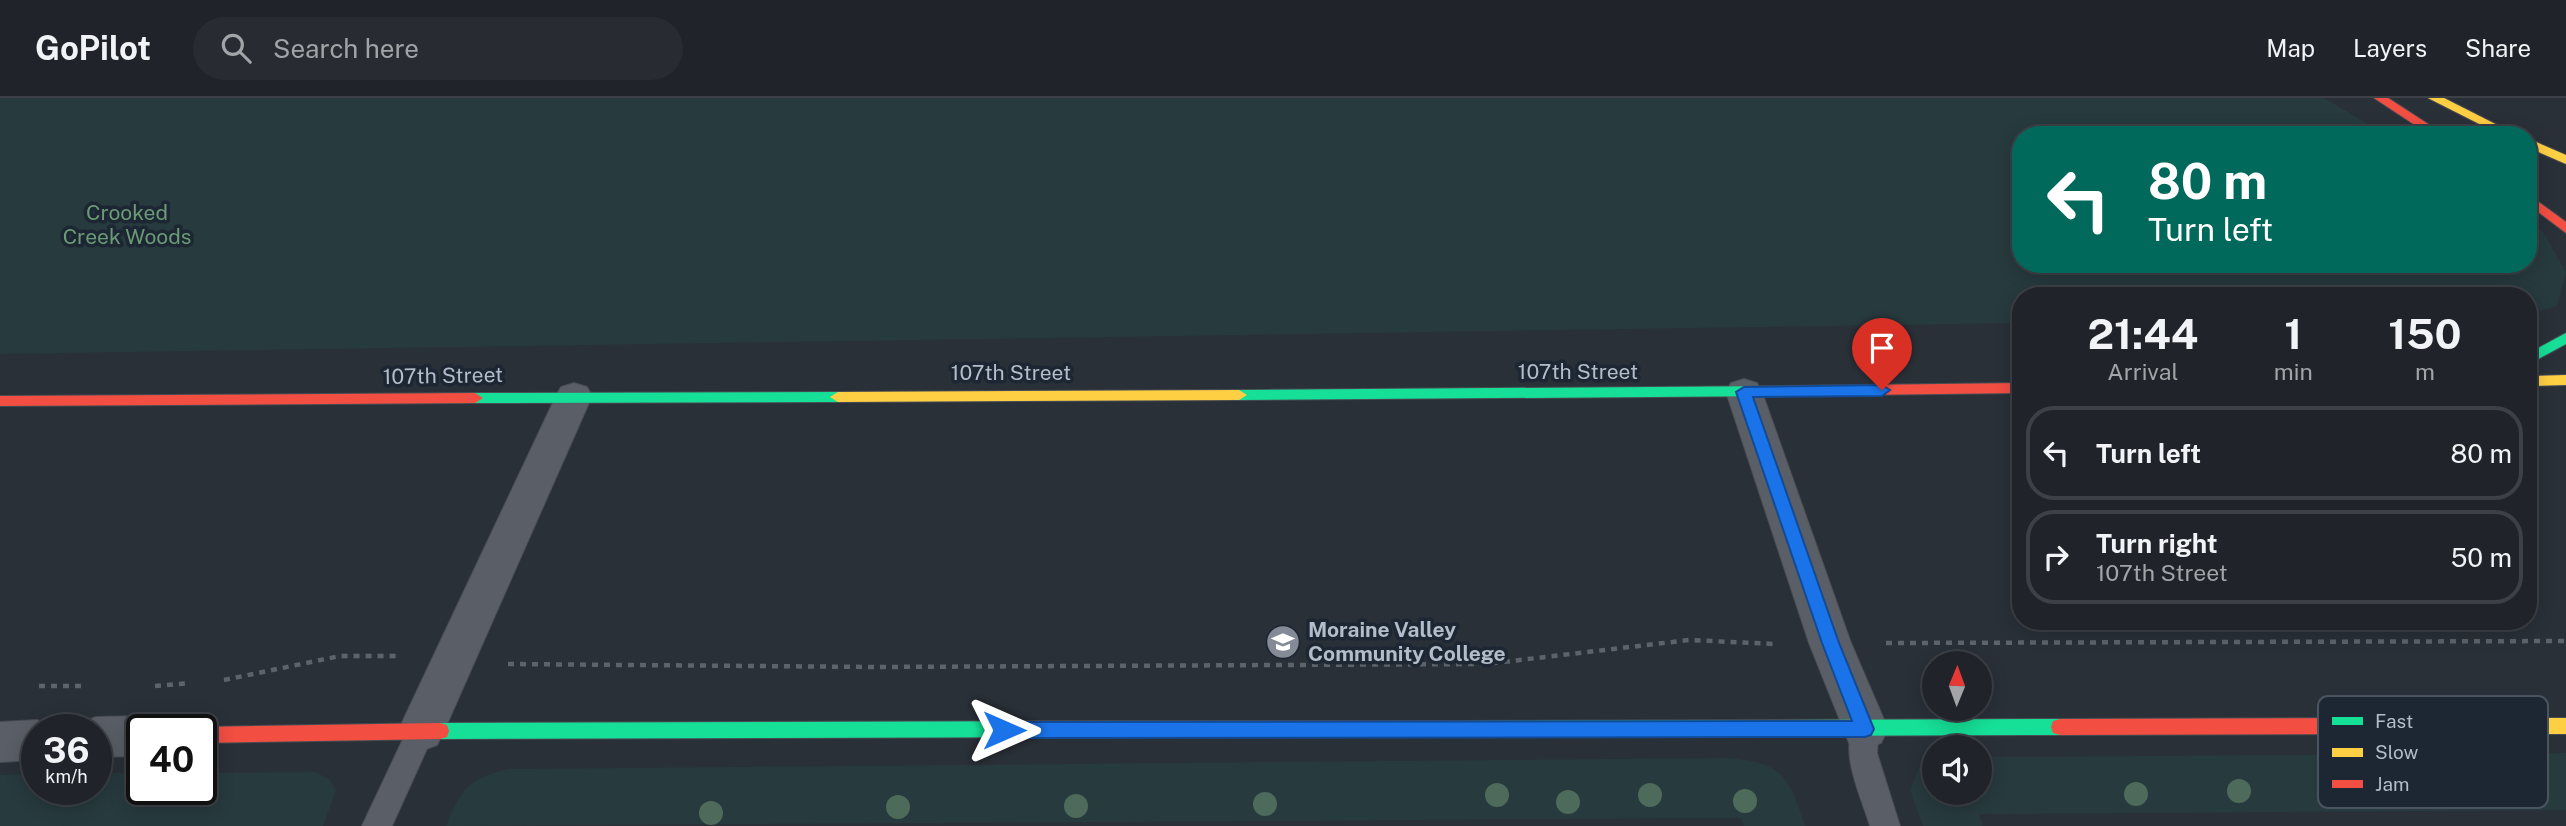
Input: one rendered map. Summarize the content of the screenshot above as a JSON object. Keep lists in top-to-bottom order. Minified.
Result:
{"streets":{"street":["107th Street"]},"parks":["Crooked Creek Woods"],"places":{"school or university":["Moraine Valley Community College"]},"legend":["Fast","Slow","Jam"],"north":"top","page":{"header":"GoPilot","search":"Search here","nav":["Map","Layers","Share"],"turn":["80 m","Turn left"],"eta":["21:44","Arrival","1","min","150","m"],"list":[{"name":"Turn left","value":"80 m"},{"name":"Turn right","note":"107th Street","value":"50 m"}],"speed":"36 km/h","limit":"40"}}
